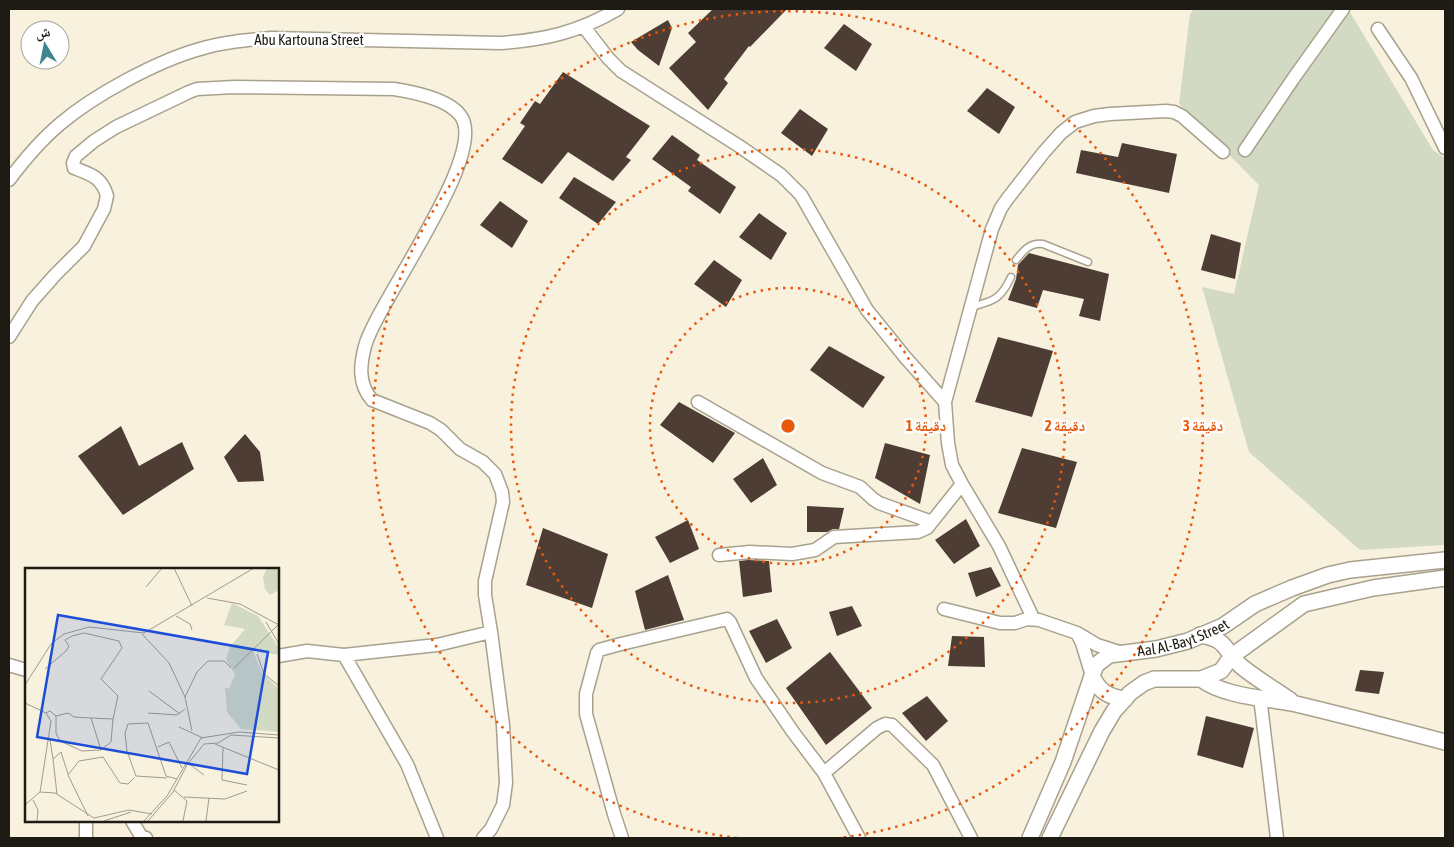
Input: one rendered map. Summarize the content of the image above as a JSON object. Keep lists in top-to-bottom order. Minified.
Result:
{"streets":{"street":["Abu Kartouna Street","Aal Al-Bayt Street"]},"north":"top","rings":["1 دقيقة","2 دقيقة","3 دقيقة"]}
